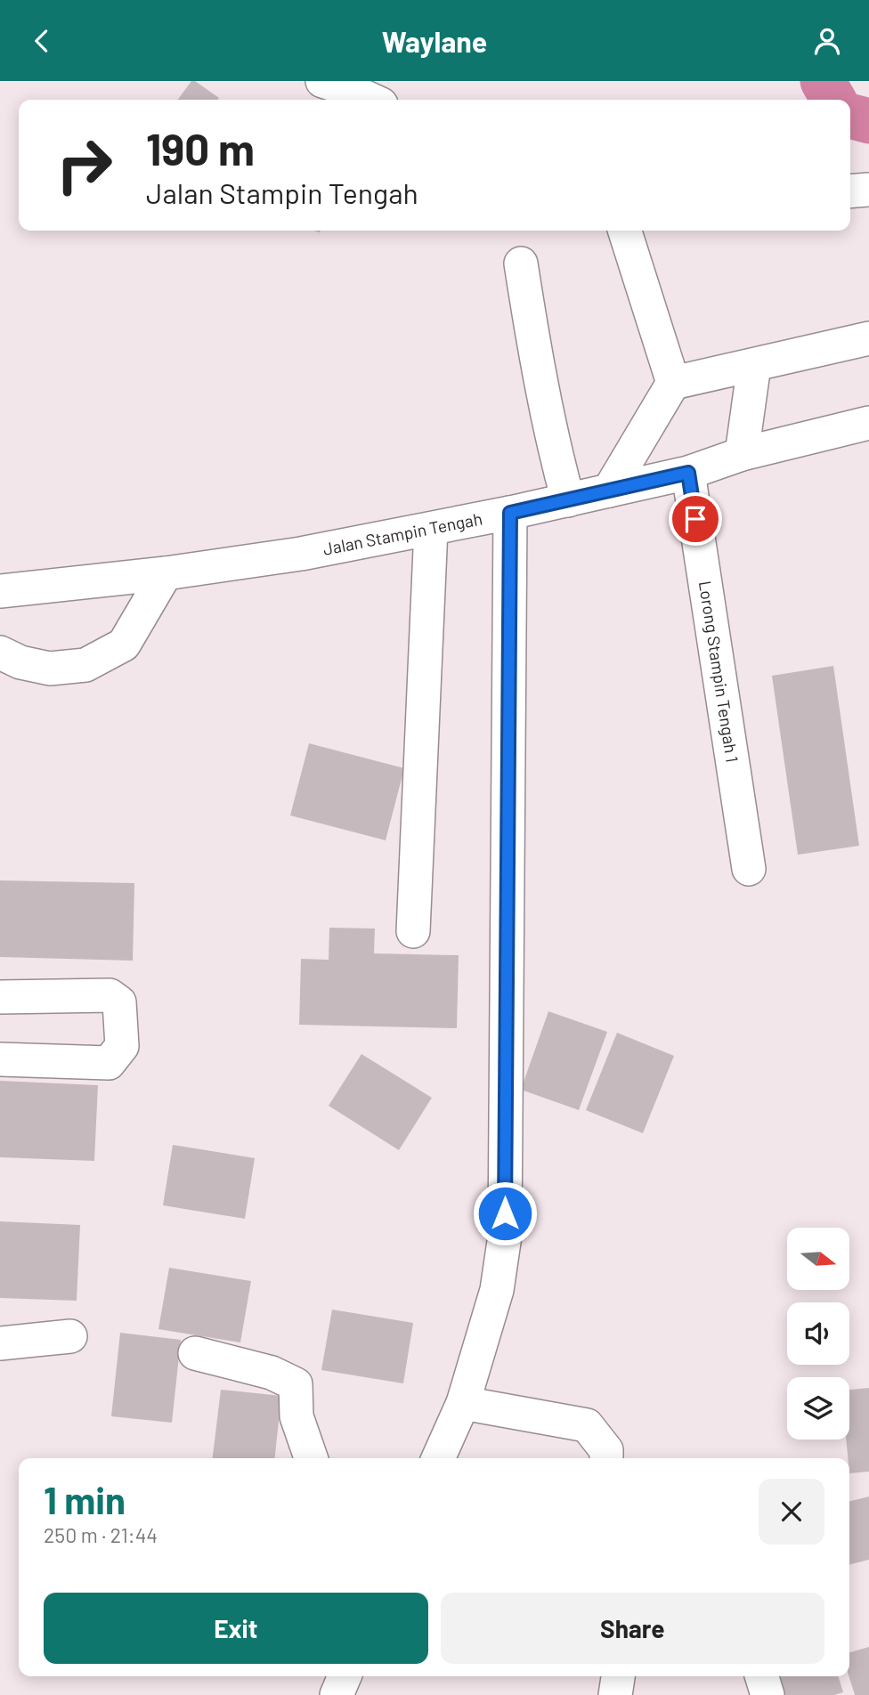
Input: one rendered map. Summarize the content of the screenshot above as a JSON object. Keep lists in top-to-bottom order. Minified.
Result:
{"streets":{"street":["Jalan Stampin Tengah","Lorong Stampin Tengah 1"]},"crossings":[["Jalan Stampin Tengah","Lorong Stampin Tengah 1"]],"north":"right","page":{"header":"Waylane","turn":["190 m","Jalan Stampin Tengah"],"heading":["1 min","250 m · 21:44"],"buttons":["Exit","Share"]}}
